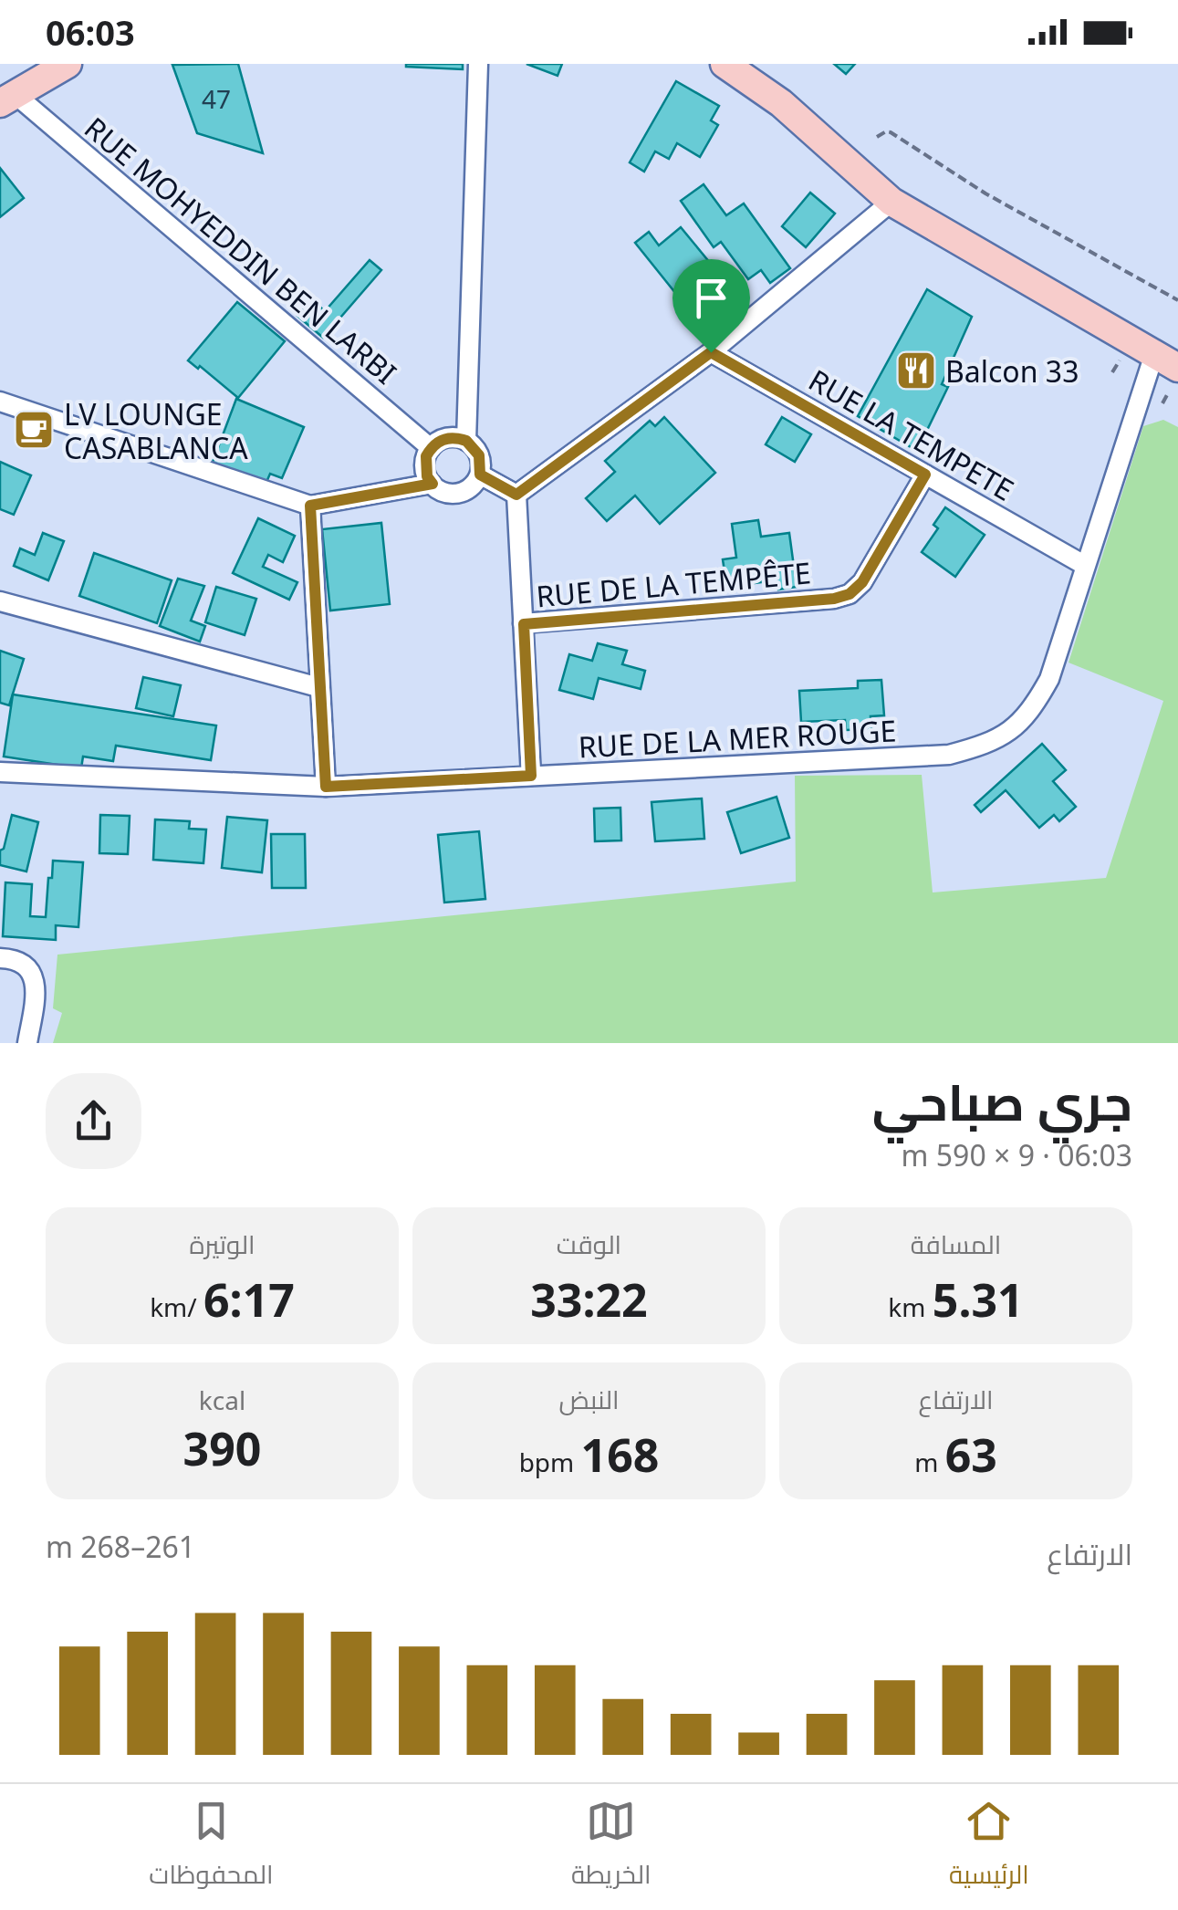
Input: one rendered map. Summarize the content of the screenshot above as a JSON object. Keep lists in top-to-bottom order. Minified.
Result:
{"streets":{"street":["RUE MOHYEDDIN BEN LARBI","RUE LA TEMPETE","RUE DE LA TEMPÊTE","RUE DE LA MER ROUGE"]},"crossings":[["RUE LA TEMPETE","RUE DE LA TEMPÊTE"],["RUE LA TEMPETE","RUE DE LA MER ROUGE"]],"places":{"restaurant":["Balcon 33"],"cafe":["LV LOUNGE CASABLANCA"]},"house_numbers":["47"],"page":{"status":"06:03","heading":["جري صباحي","06:03 · 9 × 590 m"],"stats":[["المسافة","5.31 km"],["الوقت","33:22"],["الوتيرة","6:17 /km"],["الارتفاع","63 m"],["النبض","168 bpm"],["kcal","390"]],"chart":["الارتفاع","261–268 m"],"tabs":["الرئيسية","الخريطة","المحفوظات"]}}
